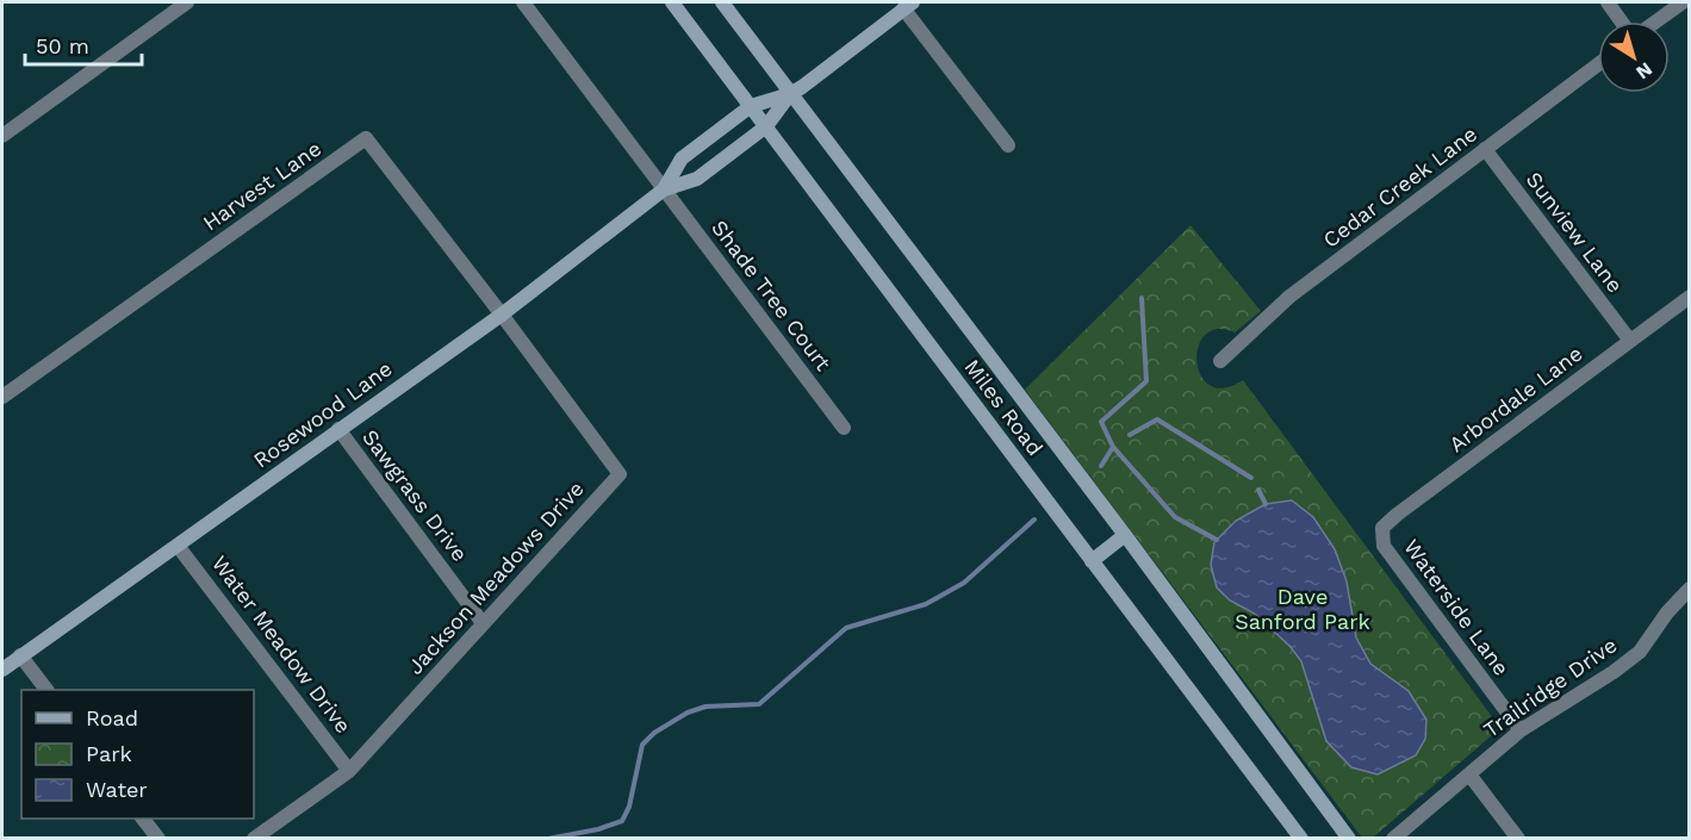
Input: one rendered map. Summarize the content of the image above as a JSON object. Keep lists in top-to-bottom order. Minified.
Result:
{"streets":{"main road":["Miles Road","Rosewood Lane"],"street":["Harvest Lane","Cedar Creek Lane","Sunview Lane","Shade Tree Court","Arbordale Lane","Sawgrass Drive","Jackson Meadows Drive","Waterside Lane","Water Meadow Drive","Trailridge Drive"]},"crossings":[["Harvest Lane","Rosewood Lane"],["Harvest Lane","Jackson Meadows Drive"],["Cedar Creek Lane","Sunview Lane"],["Sunview Lane","Arbordale Lane"],["Shade Tree Court","Rosewood Lane"],["Arbordale Lane","Waterside Lane"],["Miles Road","Rosewood Lane"],["Rosewood Lane","Sawgrass Drive"],["Rosewood Lane","Jackson Meadows Drive"],["Rosewood Lane","Water Meadow Drive"],["Sawgrass Drive","Jackson Meadows Drive"],["Jackson Meadows Drive","Water Meadow Drive"],["Waterside Lane","Trailridge Drive"]],"parks":["Dave Sanford Park"],"legend":["Road","Park","Water"],"scale_bar":"50 m","north":"bottom right"}
